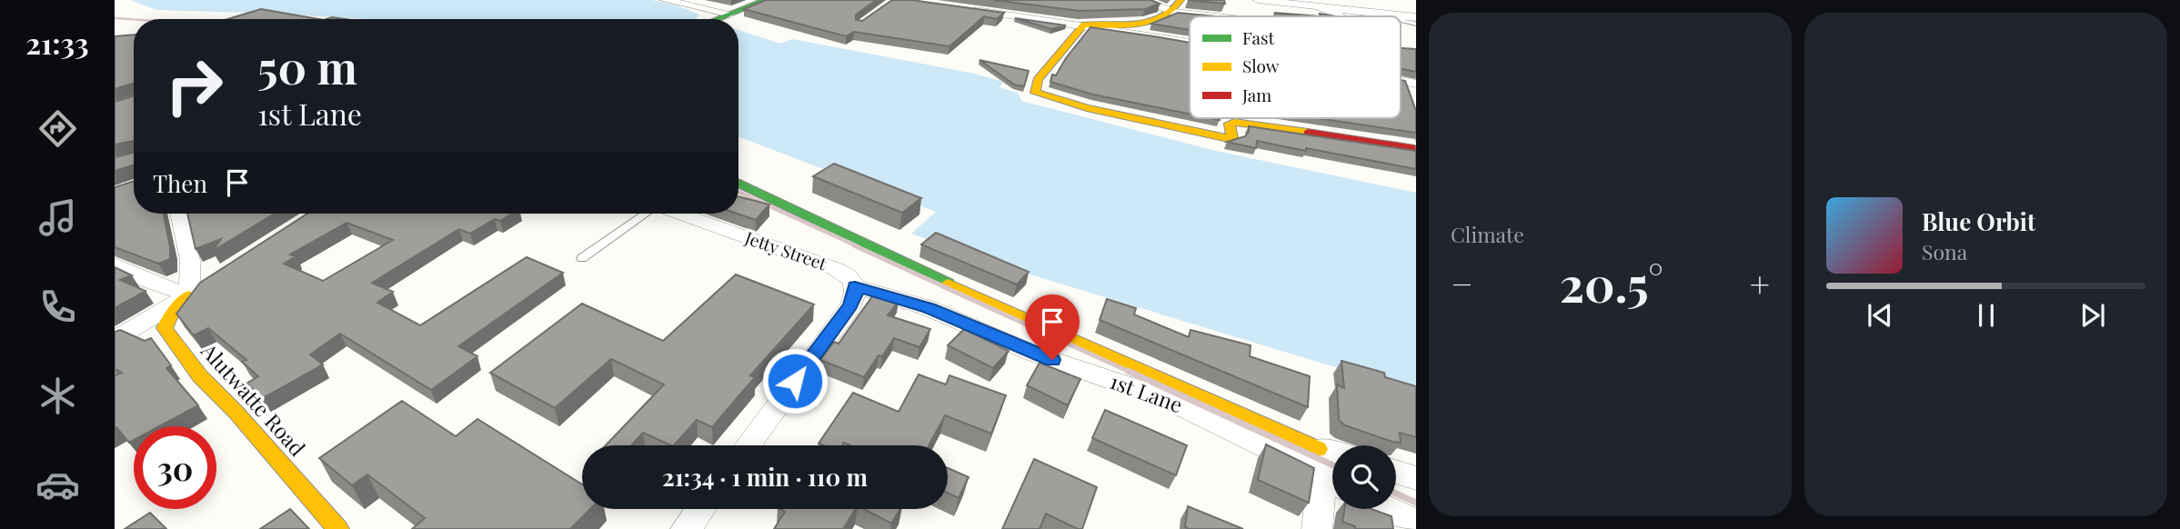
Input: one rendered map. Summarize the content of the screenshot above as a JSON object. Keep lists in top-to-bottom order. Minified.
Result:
{"streets":{"street":["Jetty Street","1st Lane","Alutwatte Road"]},"crossings":[["Jetty Street","1st Lane"]],"legend":["Fast","Slow","Jam"],"page":{"tabs":"21:33","tile":"Climate","turn":["50 m","1st Lane"],"then":"Then","song":["Blue Orbit","Sona"],"heat":["−","20.5°","+"],"limit":"30","trip":"21:34 · 1 min · 110 m"}}
